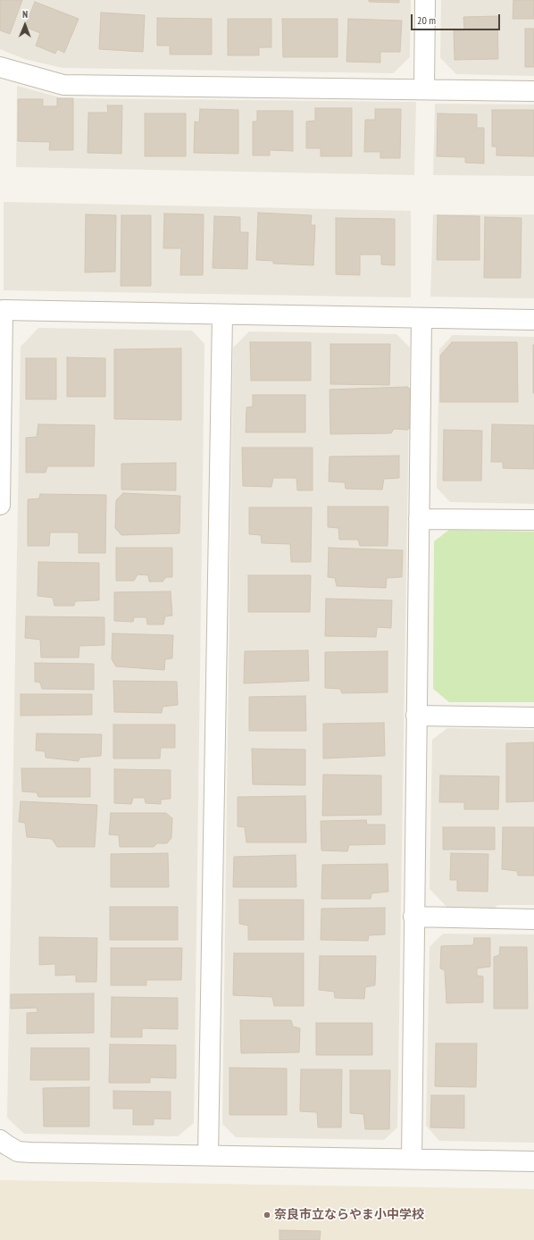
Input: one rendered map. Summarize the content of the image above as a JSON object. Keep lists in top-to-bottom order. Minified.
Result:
{"places":["奈良市立ならやま小中学校"],"scale_bar":"20 m","north":"top"}
